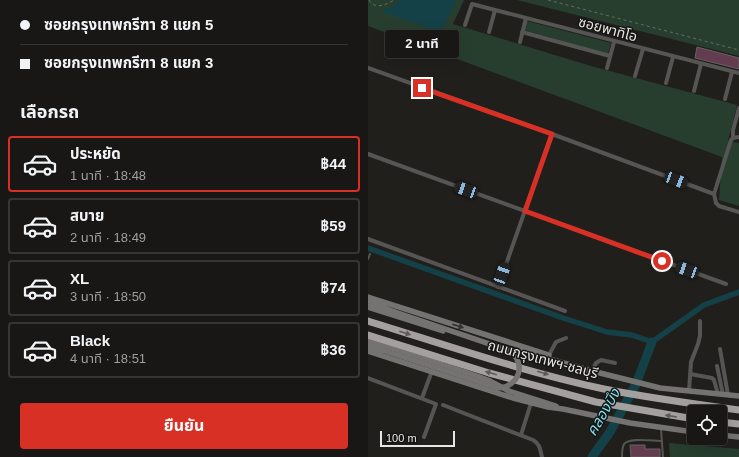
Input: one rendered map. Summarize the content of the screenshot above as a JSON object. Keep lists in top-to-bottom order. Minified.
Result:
{"streets":{"highway":["ถนนกรุงเทพฯ-ชลบุรี"],"street":["ซอยพาทิโอ"]},"water":["คลองบึง"],"scale_bar":"100 m","page":{"banner":["ซอยกรุงเทพกรีฑา 8 แยก 5","ซอยกรุงเทพกรีฑา 8 แยก 3"],"bubble":"2 นาที","heading":"เลือกรถ","list":[{"name":"ประหยัด","note":"1 นาที · 18:48","value":"฿44"},{"name":"สบาย","note":"2 นาที · 18:49","value":"฿59"},{"name":"XL","note":"3 นาที · 18:50","value":"฿74"},{"name":"Black","note":"4 นาที · 18:51","value":"฿36"}],"buttons":"ยืนยัน","scale":"100 m"}}
